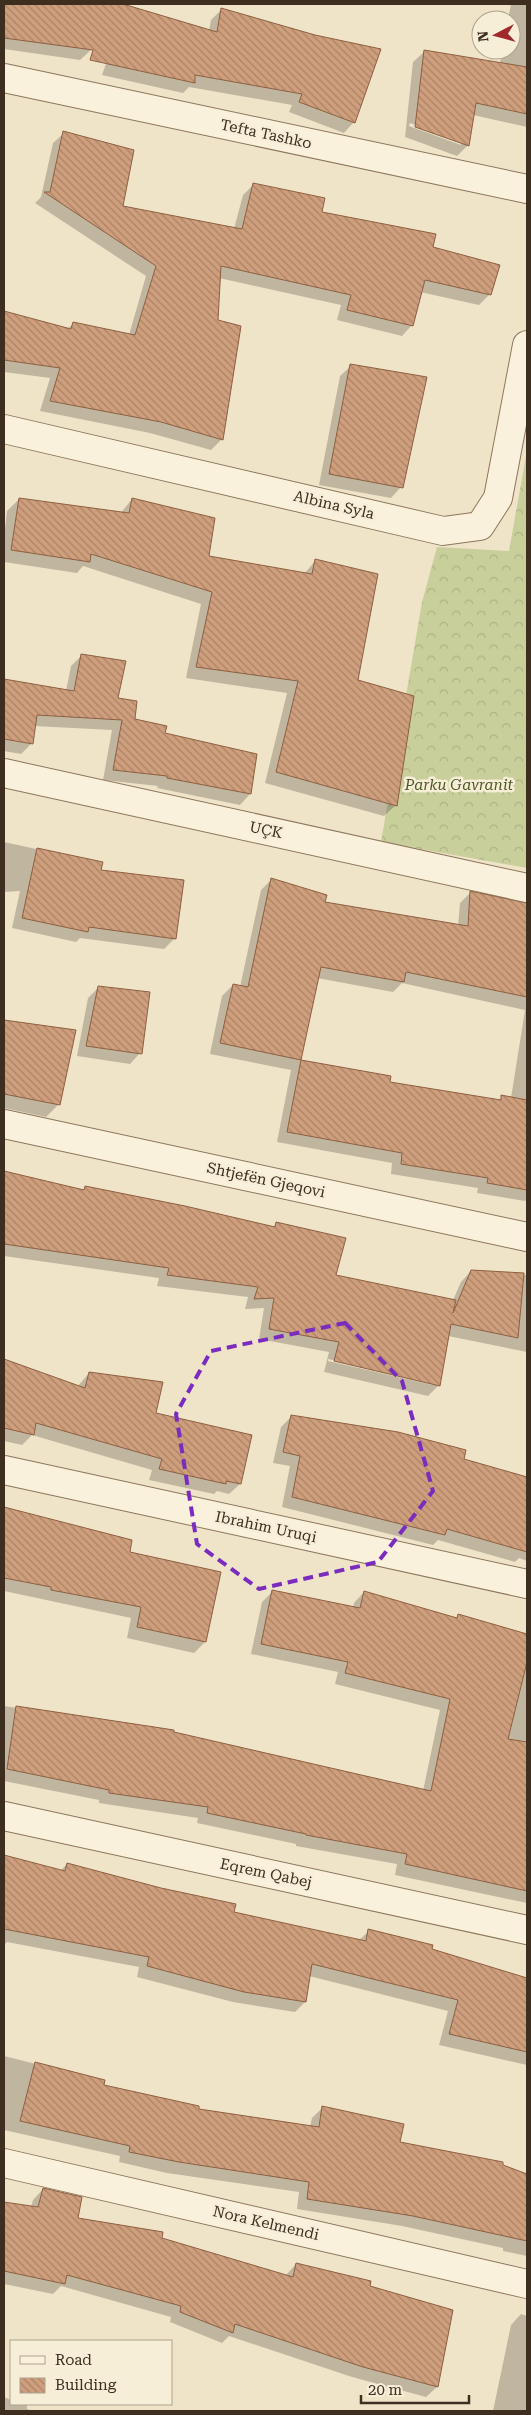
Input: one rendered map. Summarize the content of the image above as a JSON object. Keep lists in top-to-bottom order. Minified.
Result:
{"streets":{"street":["Tefta Tashko","Albina Syla","UÇK","Shtjefën Gjeqovi","Ibrahim Uruqi","Eqrem Qabej","Nora Kelmendi"]},"parks":["Parku Gavranit"],"legend":["Road","Building"],"scale_bar":"20 m","north":"left"}
